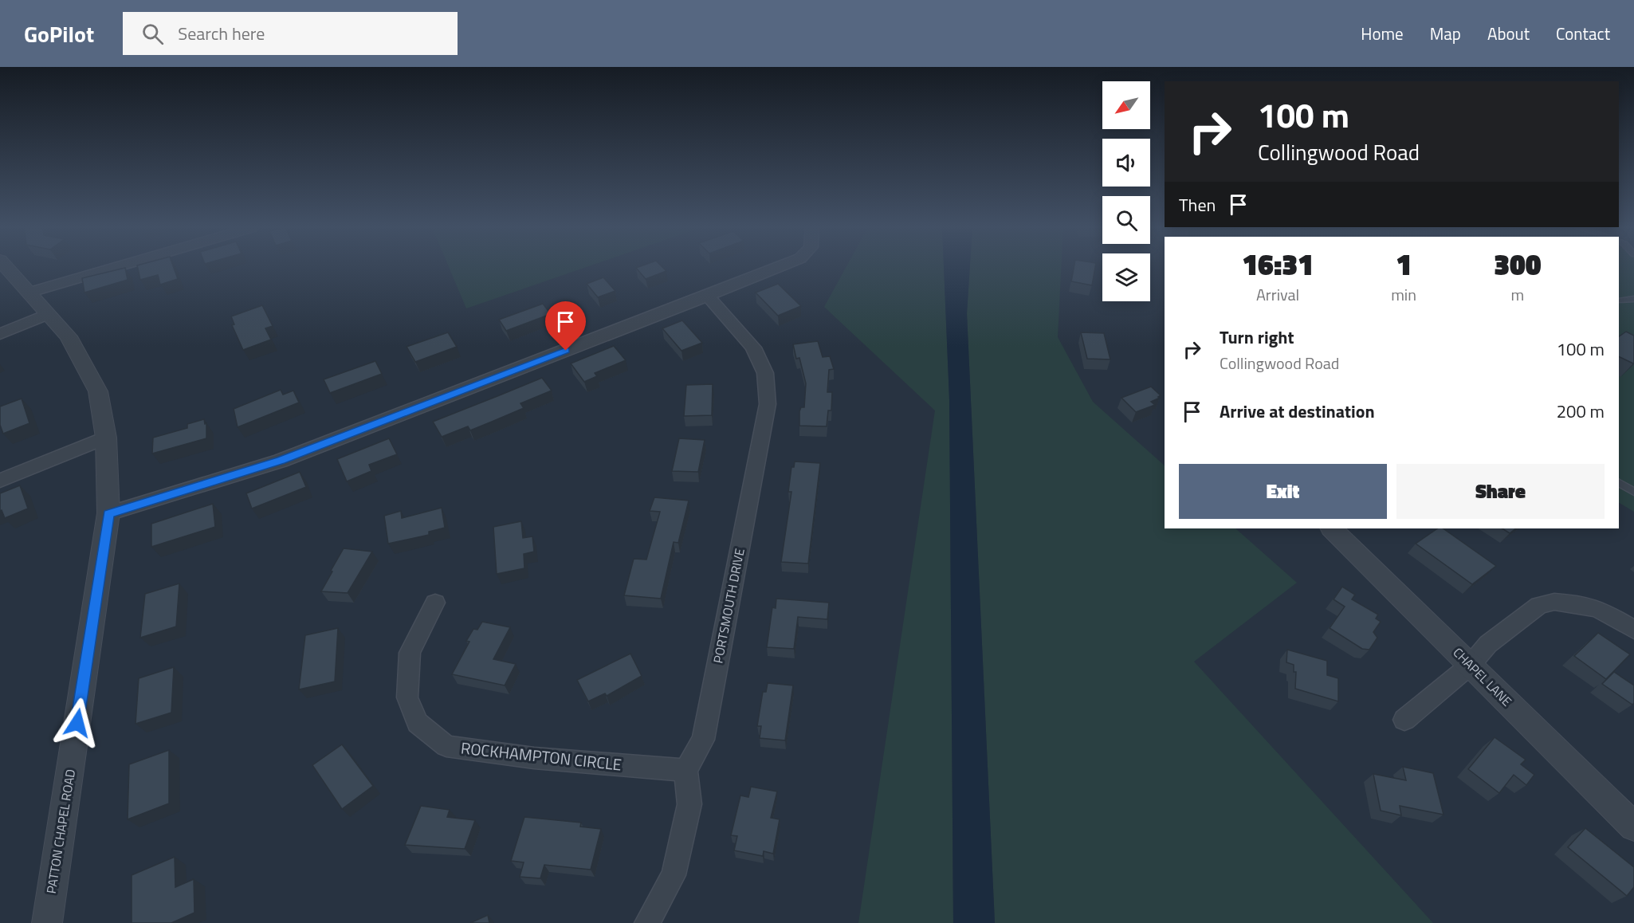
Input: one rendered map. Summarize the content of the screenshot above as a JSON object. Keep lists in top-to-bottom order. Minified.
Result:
{"streets":{"street":["PORTSMOUTH DRIVE","CHAPEL LANE","ROCKHAMPTON CIRCLE","PATTON CHAPEL ROAD"]},"crossings":[["PORTSMOUTH DRIVE","ROCKHAMPTON CIRCLE"]],"north":"bottom left","page":{"header":"GoPilot","search":"Search here","nav":["Home","Map","About","Contact"],"turn":["100 m","Collingwood Road"],"then":"Then","eta":["16:31","Arrival","1","min","300","m"],"list":[{"name":"Turn right","note":"Collingwood Road","value":"100 m"},{"name":"Arrive at destination","value":"200 m"}],"buttons":["Exit","Share"]}}
